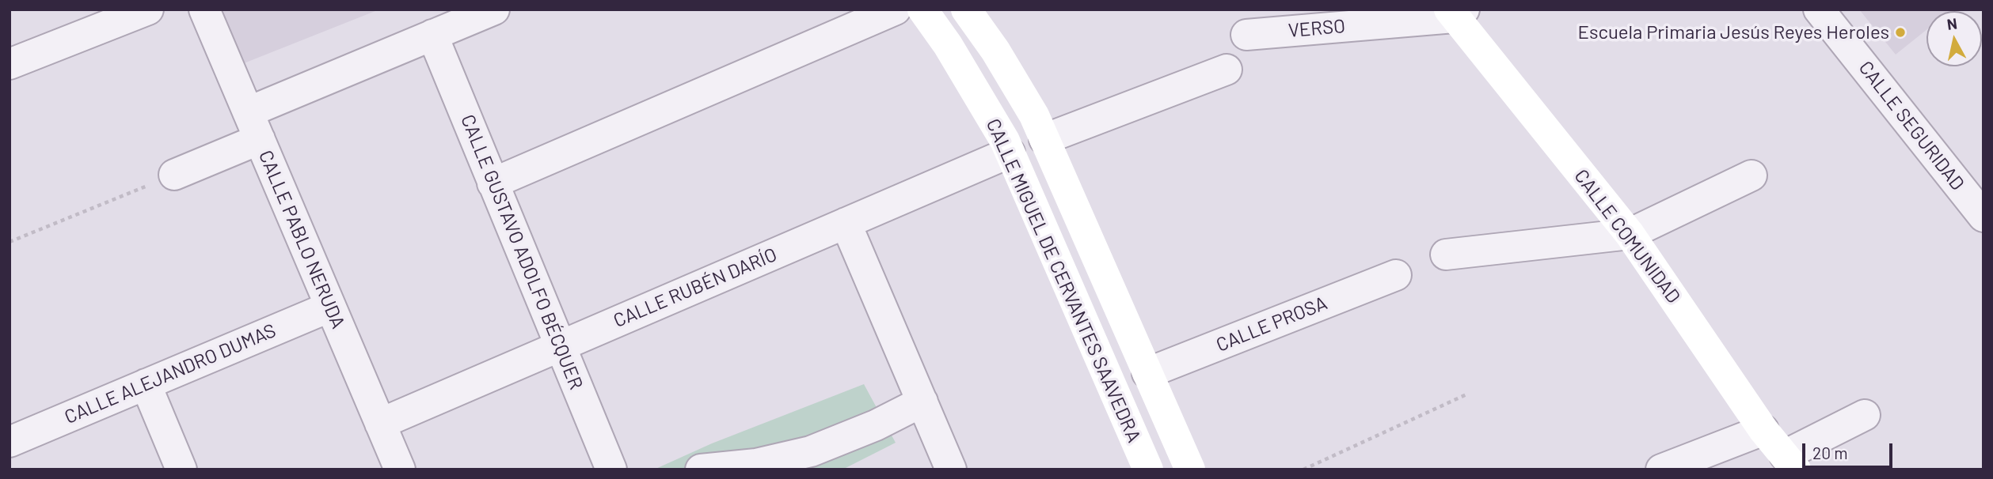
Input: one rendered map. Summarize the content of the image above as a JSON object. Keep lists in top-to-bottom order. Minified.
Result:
{"streets":{"street":["VERSO","CALLE SEGURIDAD","CALLE COMUNIDAD","CALLE PABLO NERUDA","CALLE GUSTAVO ADOLFO BÉCQUER","CALLE MIGUEL DE CERVANTES SAAVEDRA","CALLE RUBÉN DARÍO","CALLE PROSA","CALLE ALEJANDRO DUMAS"]},"crossings":[["VERSO","CALLE COMUNIDAD"],["CALLE PABLO NERUDA","CALLE RUBÉN DARÍO"],["CALLE PABLO NERUDA","CALLE ALEJANDRO DUMAS"],["CALLE GUSTAVO ADOLFO BÉCQUER","CALLE RUBÉN DARÍO"],["CALLE MIGUEL DE CERVANTES SAAVEDRA","CALLE RUBÉN DARÍO"],["CALLE MIGUEL DE CERVANTES SAAVEDRA","CALLE PROSA"]],"places":["Escuela Primaria Jesús Reyes Heroles"],"scale_bar":"20 m","north":"top"}
